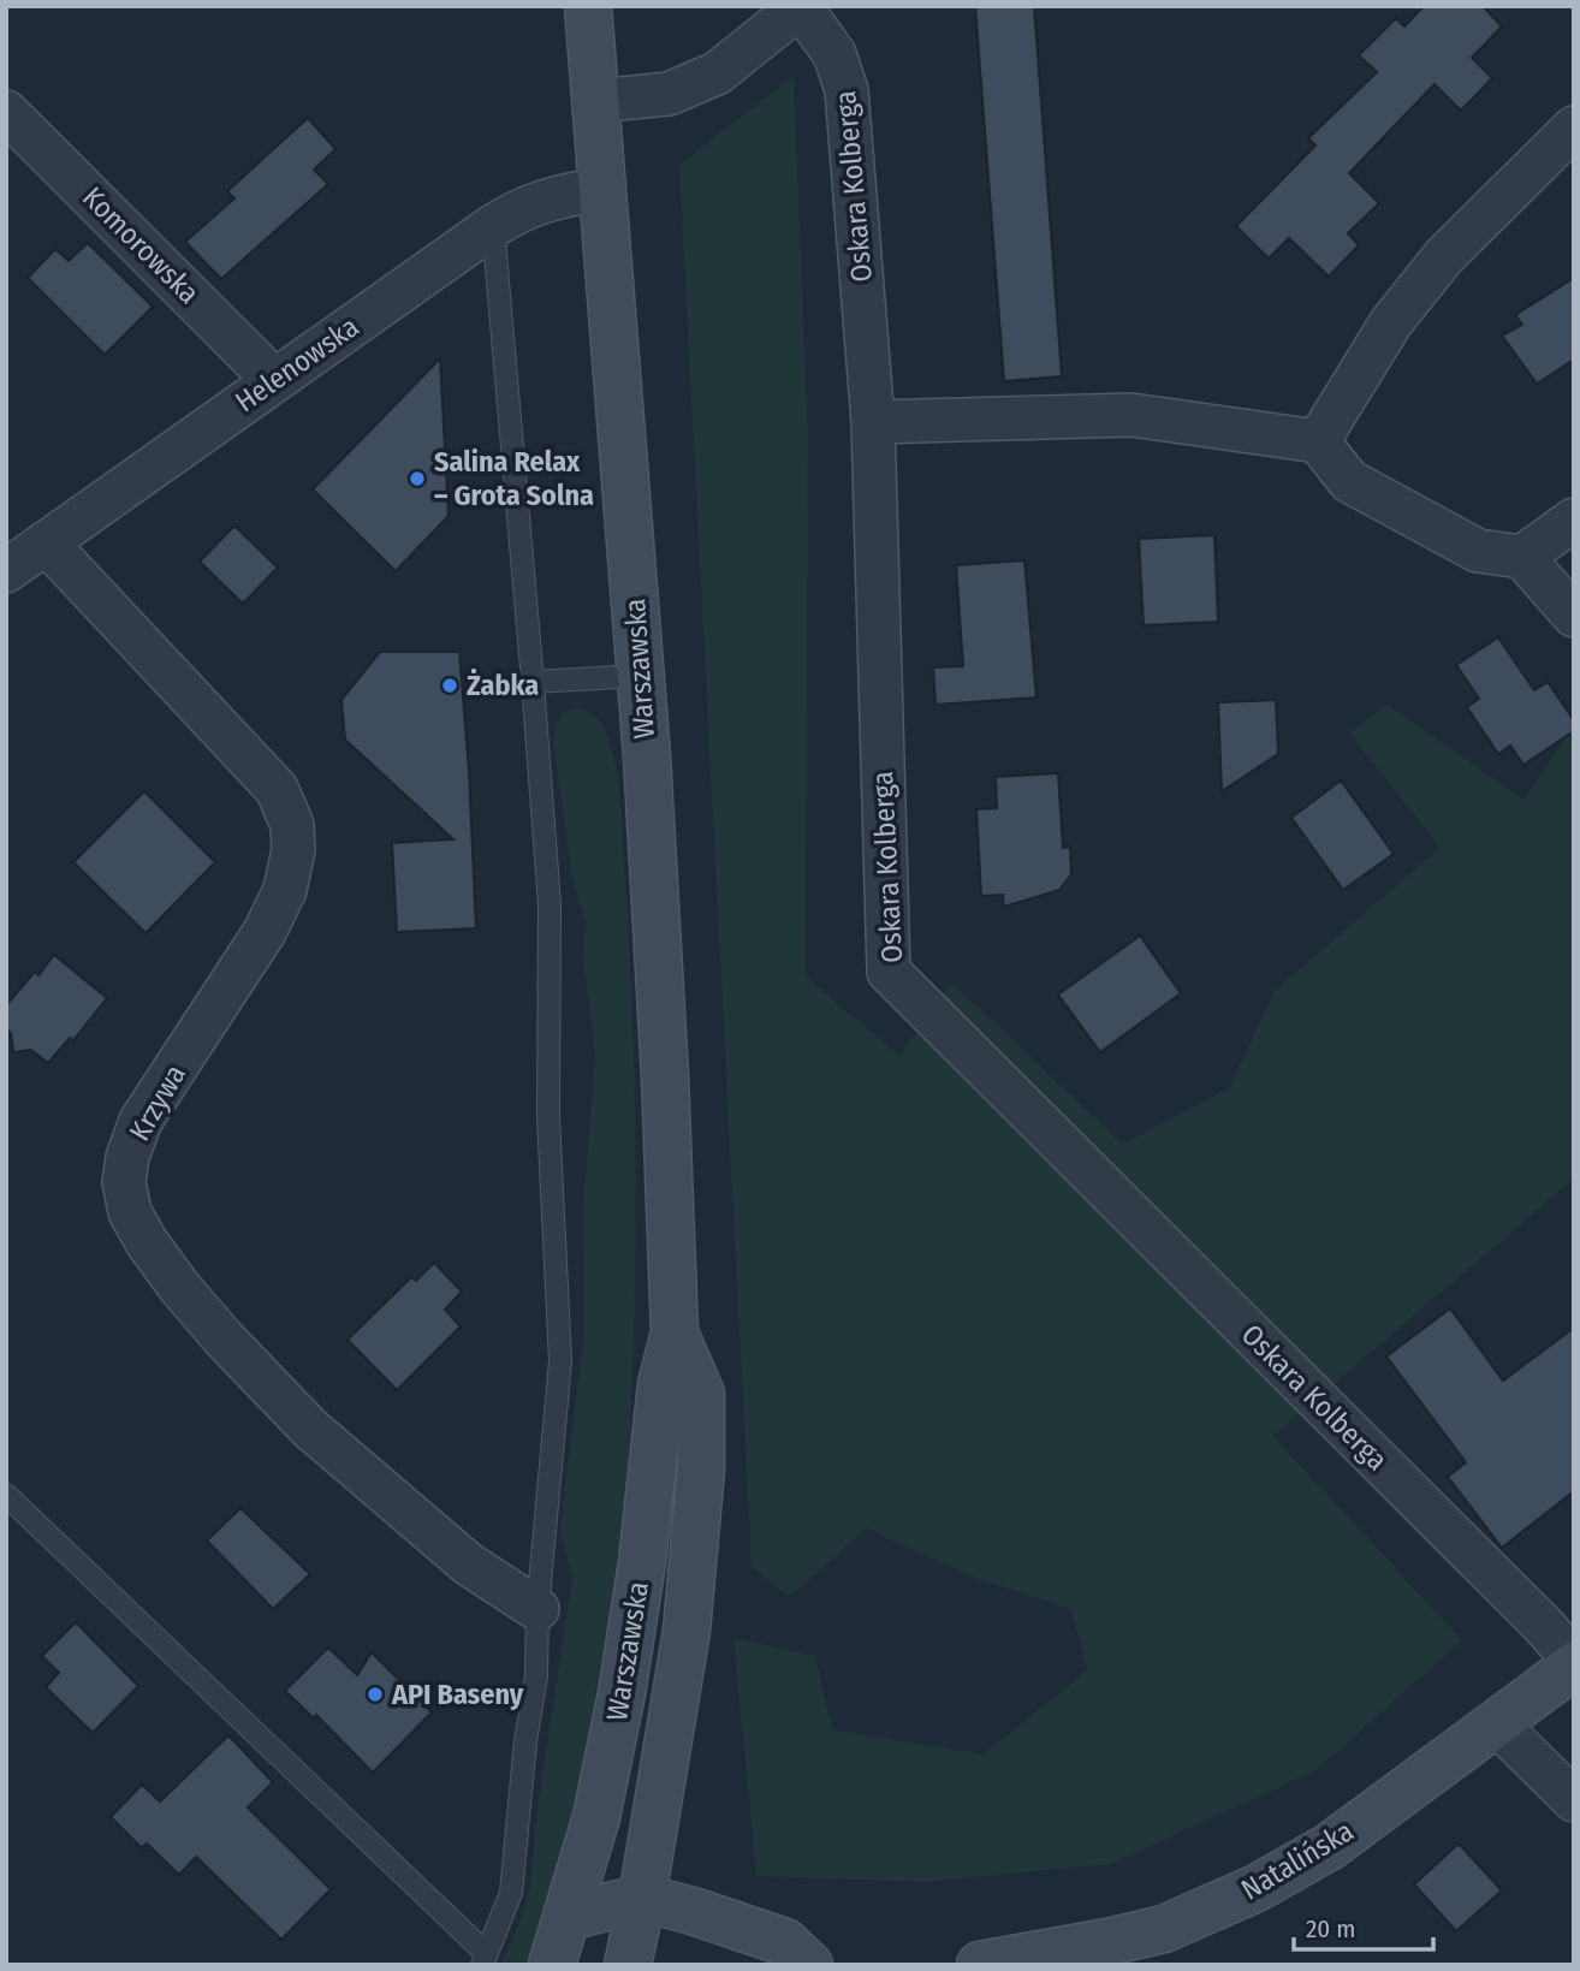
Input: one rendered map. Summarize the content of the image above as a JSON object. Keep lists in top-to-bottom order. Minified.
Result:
{"streets":{"main road":["Warszawska","Natalińska"],"street":["Oskara Kolberga","Komorowska","Helenowska","Krzywa"]},"crossings":[["Oskara Kolberga","Natalińska"],["Komorowska","Helenowska"],["Helenowska","Warszawska"],["Helenowska","Krzywa"]],"places":["Salina Relax – Grota Solna","Żabka","API Baseny"],"scale_bar":"20 m"}
